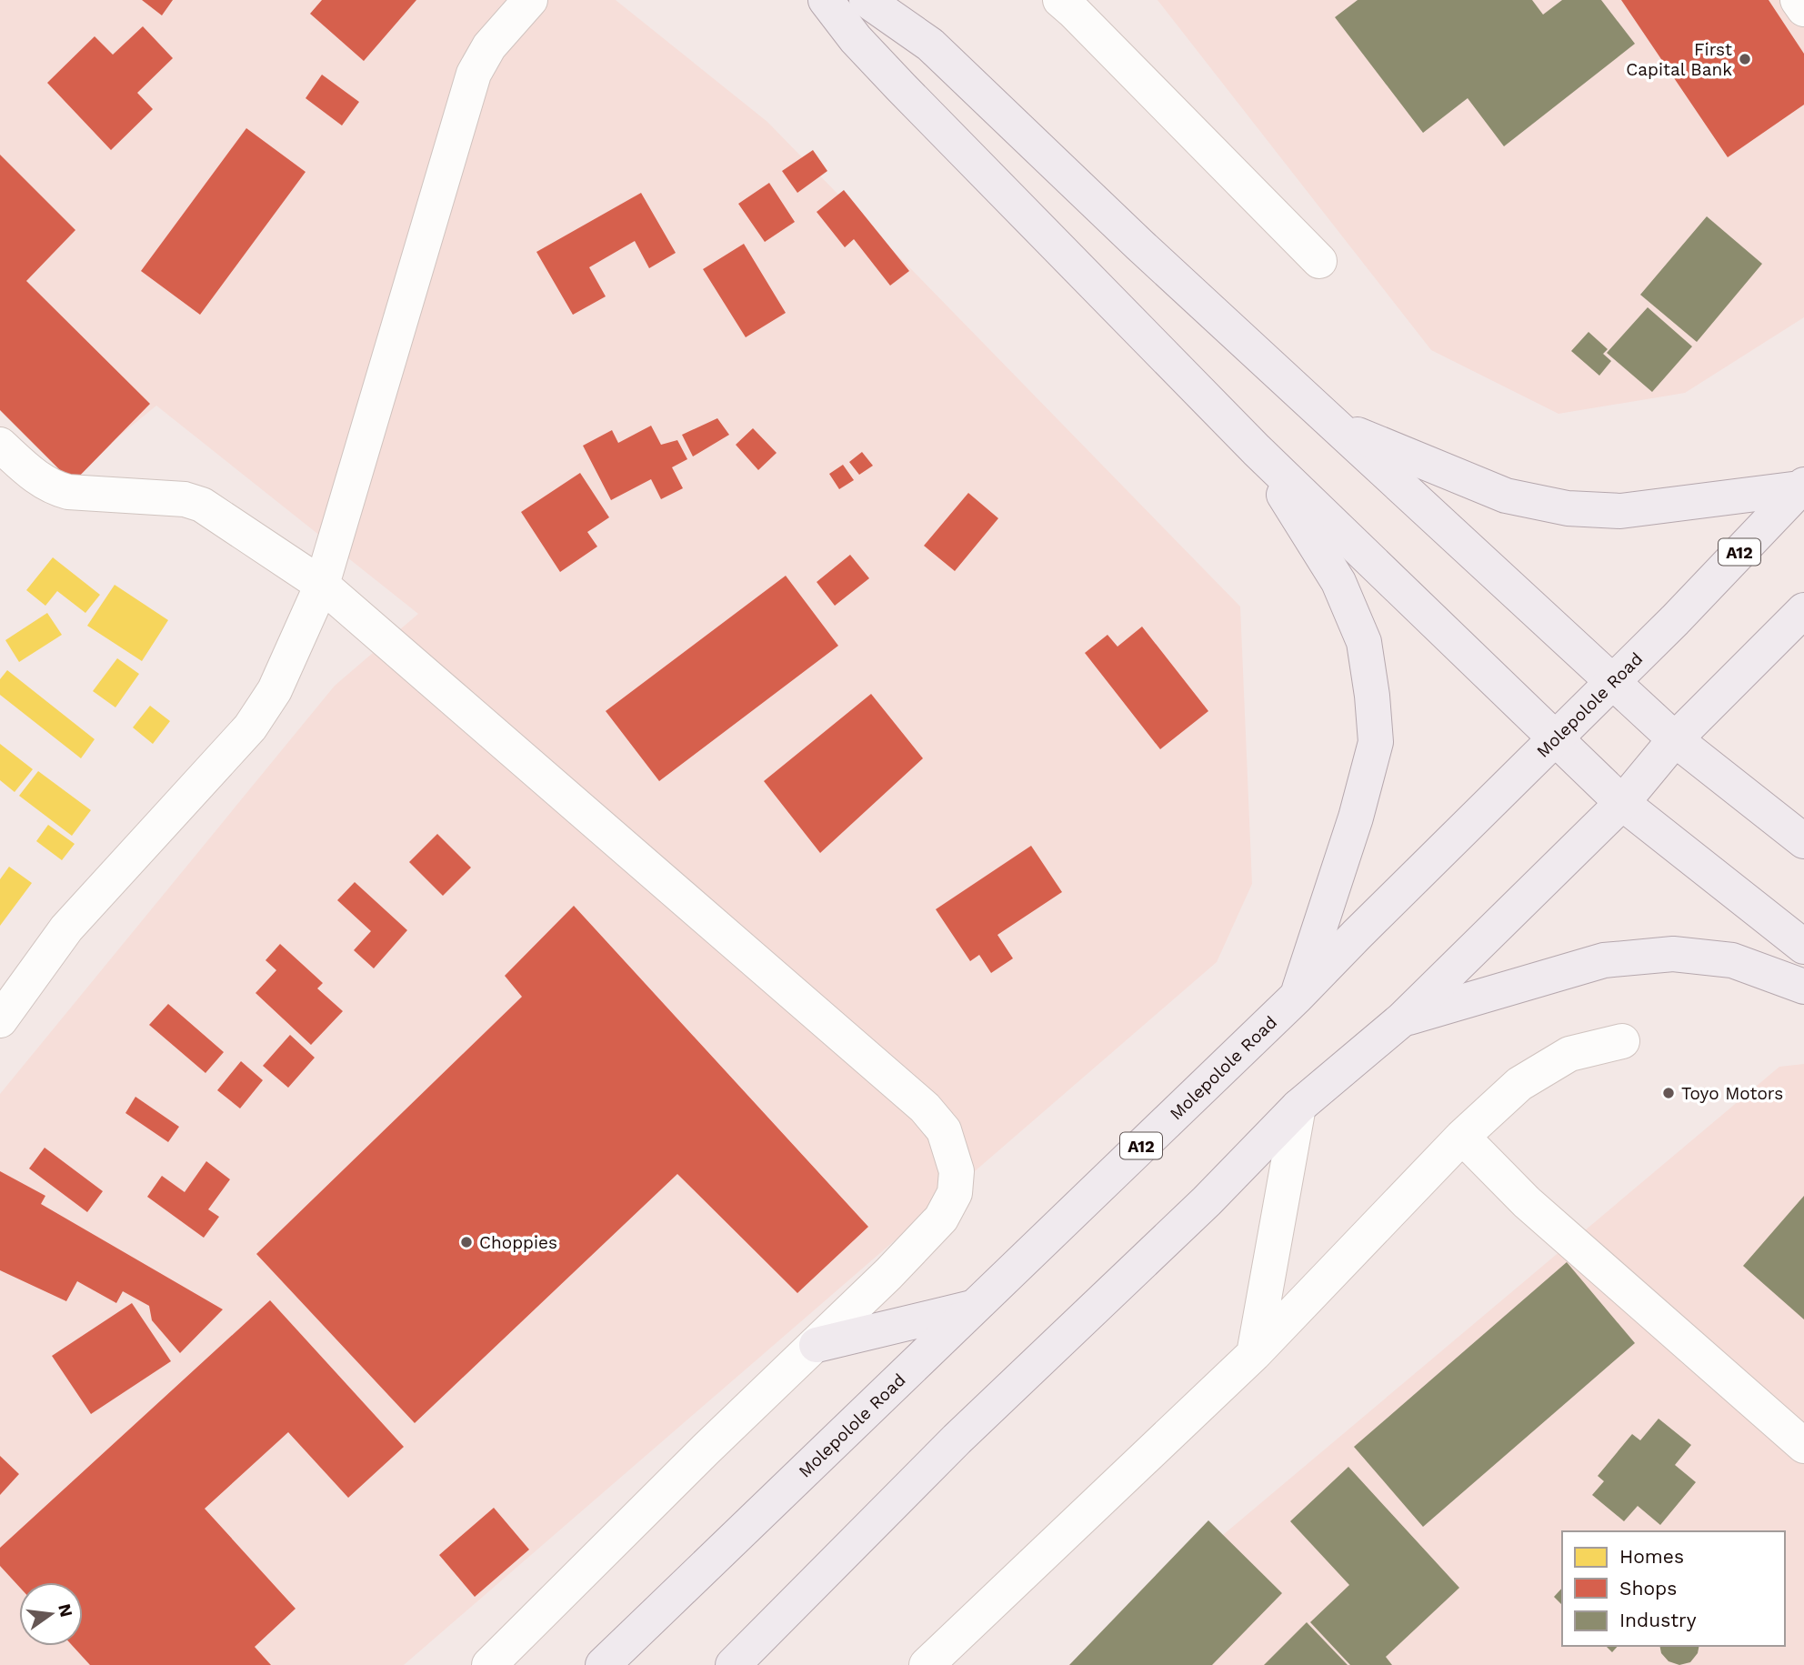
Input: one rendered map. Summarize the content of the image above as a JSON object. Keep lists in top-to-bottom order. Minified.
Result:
{"streets":{"main road":["A12","Molepolole Road"]},"places":["First Capital Bank","Toyo Motors","Choppies"],"legend":["Homes","Shops","Industry"],"north":"right"}
